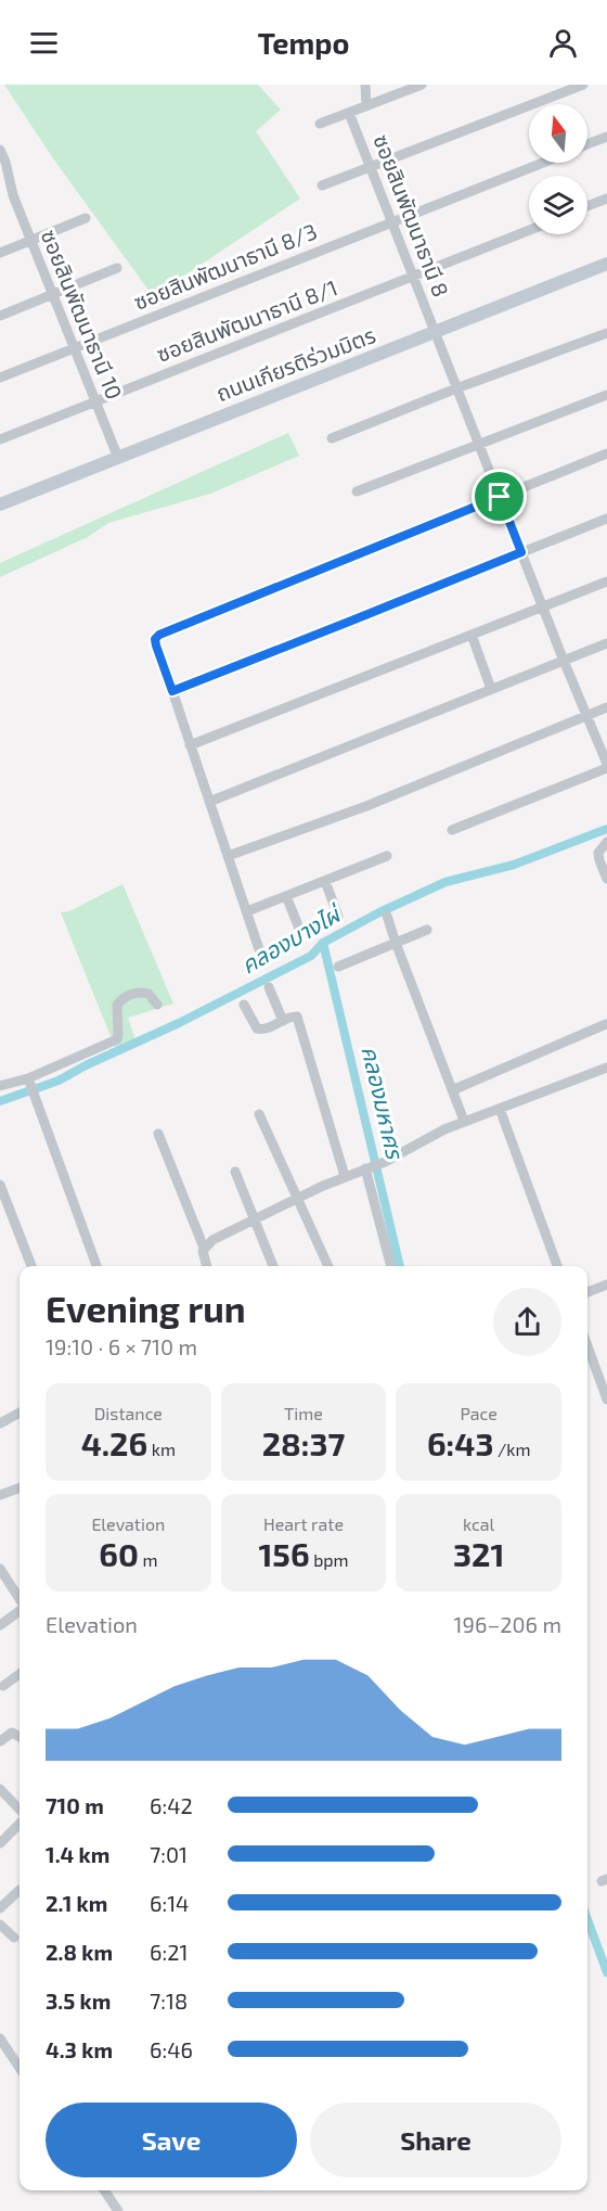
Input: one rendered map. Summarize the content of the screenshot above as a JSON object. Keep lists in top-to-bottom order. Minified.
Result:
{"streets":{"street":["ซอยสินพัฒนาธานี 8","ซอยสินพัฒนาธานี 8/3","ซอยสินพัฒนาธานี 10","ซอยสินพัฒนาธานี 8/1","ถนนเกียรติร่วมมิตร"]},"crossings":[["ซอยสินพัฒนาธานี 8","ซอยสินพัฒนาธานี 8/3"],["ซอยสินพัฒนาธานี 8","ซอยสินพัฒนาธานี 8/1"],["ซอยสินพัฒนาธานี 8","ถนนเกียรติร่วมมิตร"],["ซอยสินพัฒนาธานี 8/3","ซอยสินพัฒนาธานี 10"],["ซอยสินพัฒนาธานี 10","ซอยสินพัฒนาธานี 8/1"],["ซอยสินพัฒนาธานี 10","ถนนเกียรติร่วมมิตร"]],"water":["คลองบางไผ่","คลองมหาศร"],"north":"top","page":{"header":"Tempo","heading":["Evening run","19:10 · 6 × 710 m"],"stats":[["Distance","4.26 km"],["Time","28:37"],["Pace","6:43 /km"],["Elevation","60 m"],["Heart rate","156 bpm"],["kcal","321"]],"chart":["Elevation","196–206 m"],"list":[{"name":"710 m","note":"6:42"},{"name":"1.4 km","note":"7:01"},{"name":"2.1 km","note":"6:14"},{"name":"2.8 km","note":"6:21"},{"name":"3.5 km","note":"7:18"},{"name":"4.3 km","note":"6:46"}],"buttons":["Save","Share"]}}
